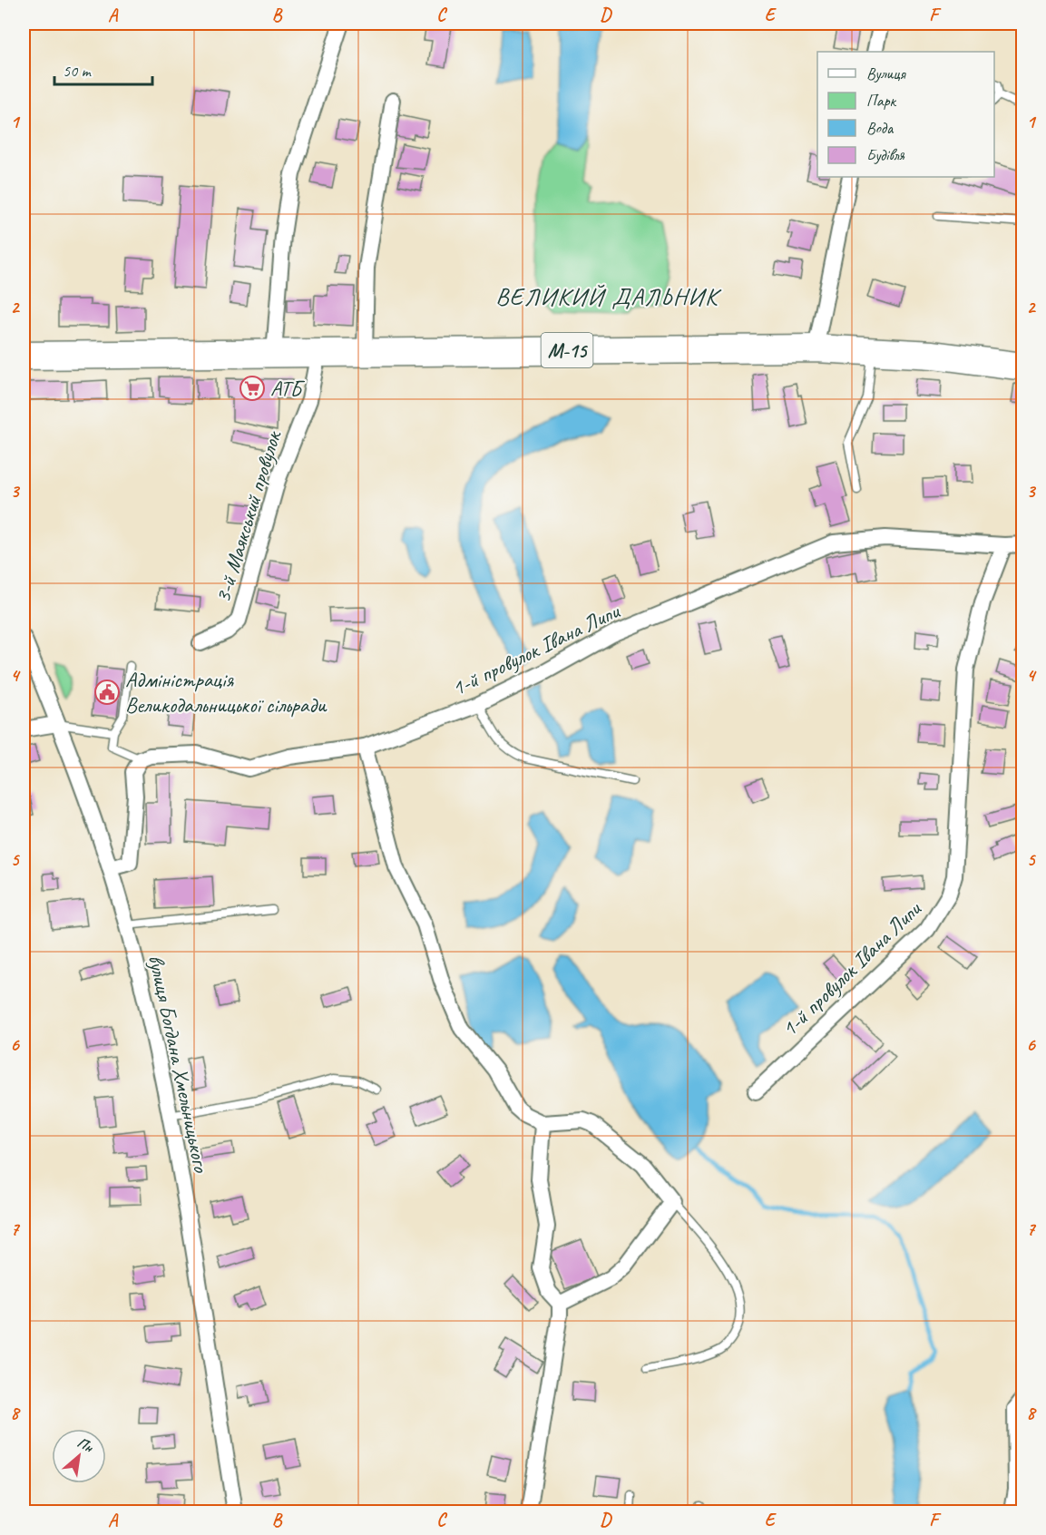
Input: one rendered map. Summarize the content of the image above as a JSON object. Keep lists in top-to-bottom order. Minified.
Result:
{"streets":{"highway":["М-15"],"street":["3-й Маякський провулок","1-й провулок Івана Липи","вулиця Богдана Хмельницького"]},"crossings":[["М-15","3-й Маякський провулок"]],"districts":["ВЕЛИКИЙ ДАЛЬНИК"],"places":{"supermarket":["АТБ"],"public building":["Адміністрація Великодальницької сільради"]},"legend":["Вулиця","Парк","Вода","Будівля"],"scale_bar":"50 m","north":"top right","grid":{"columns":["A","B","C","D","E","F"],"rows":["1","2","3","4","5","6","7","8"]}}
